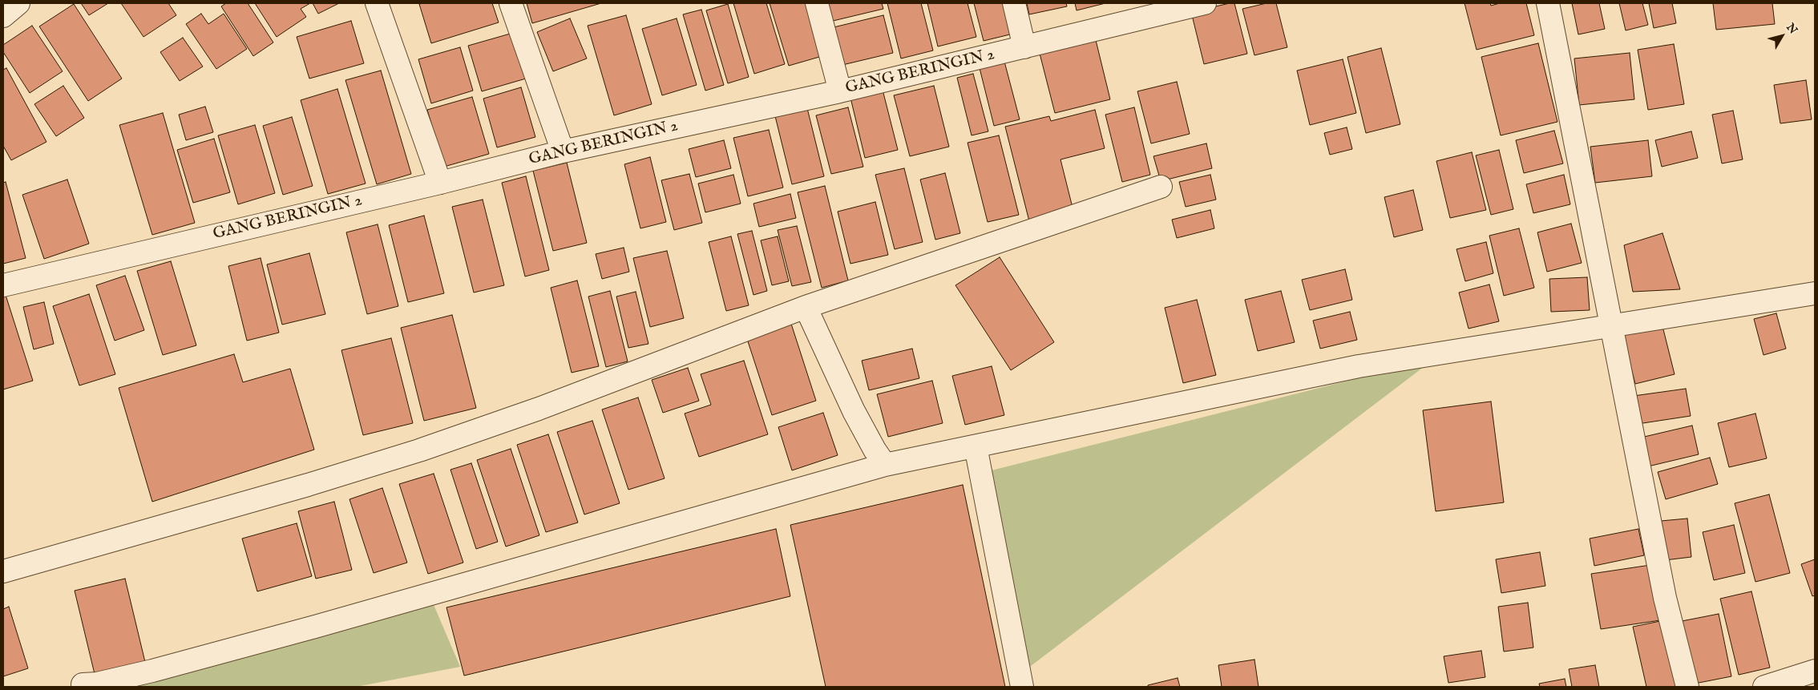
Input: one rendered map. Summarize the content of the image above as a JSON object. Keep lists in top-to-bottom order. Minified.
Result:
{"streets":{"street":["GANG BERINGIN 2"]},"north":"top right"}
